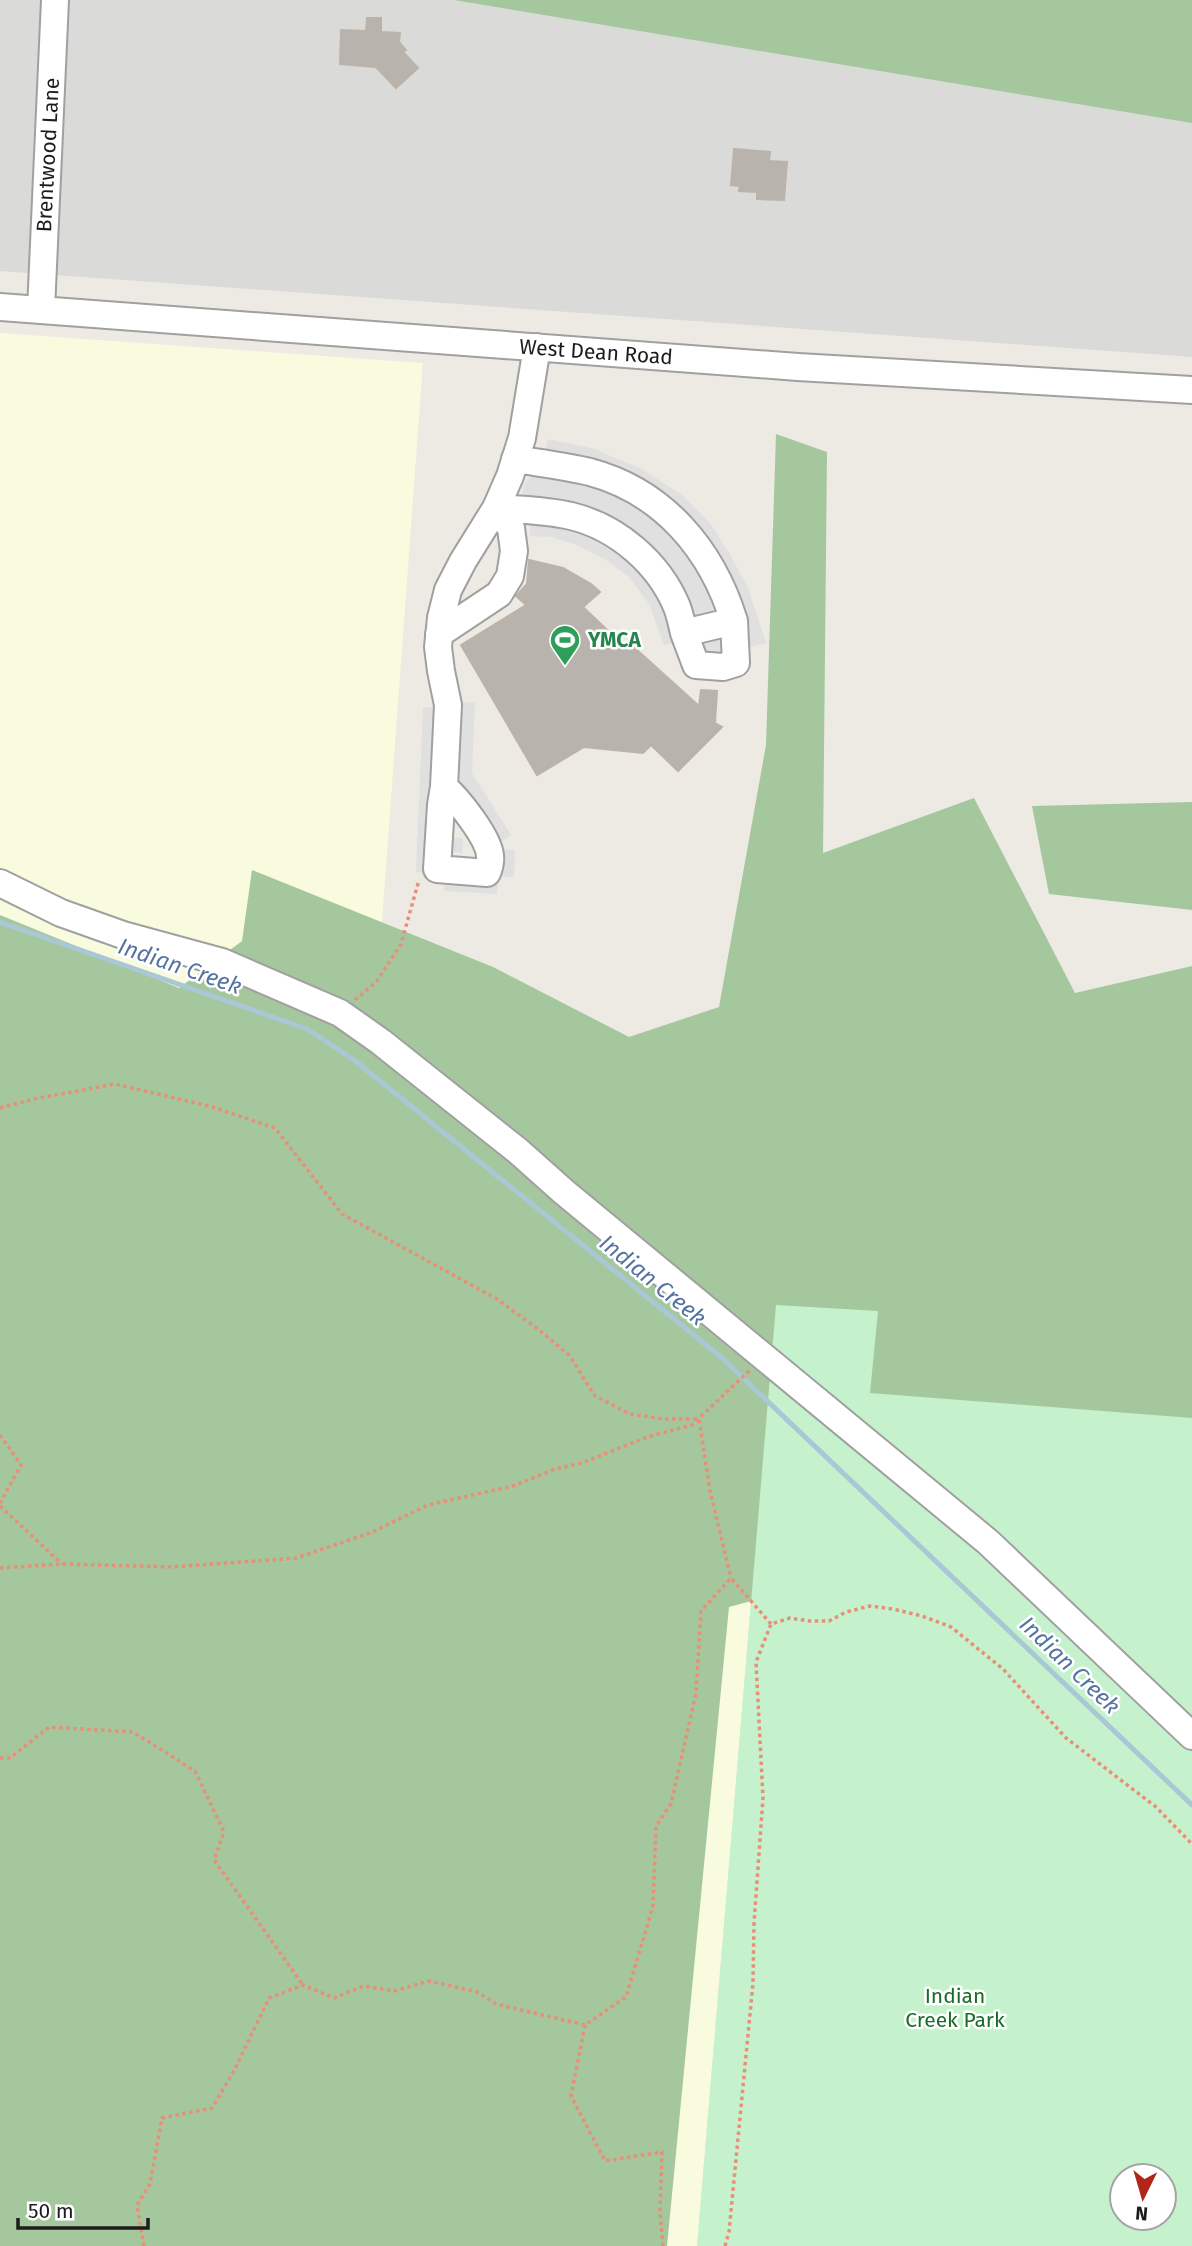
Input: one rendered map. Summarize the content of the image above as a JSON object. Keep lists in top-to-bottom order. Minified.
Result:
{"streets":{"street":["Brentwood Lane","West Dean Road"]},"crossings":[["Brentwood Lane","West Dean Road"]],"water":["Indian Creek"],"parks":["Indian Creek Park"],"places":{"sports":["YMCA"]},"scale_bar":"50 m","north":"bottom"}
